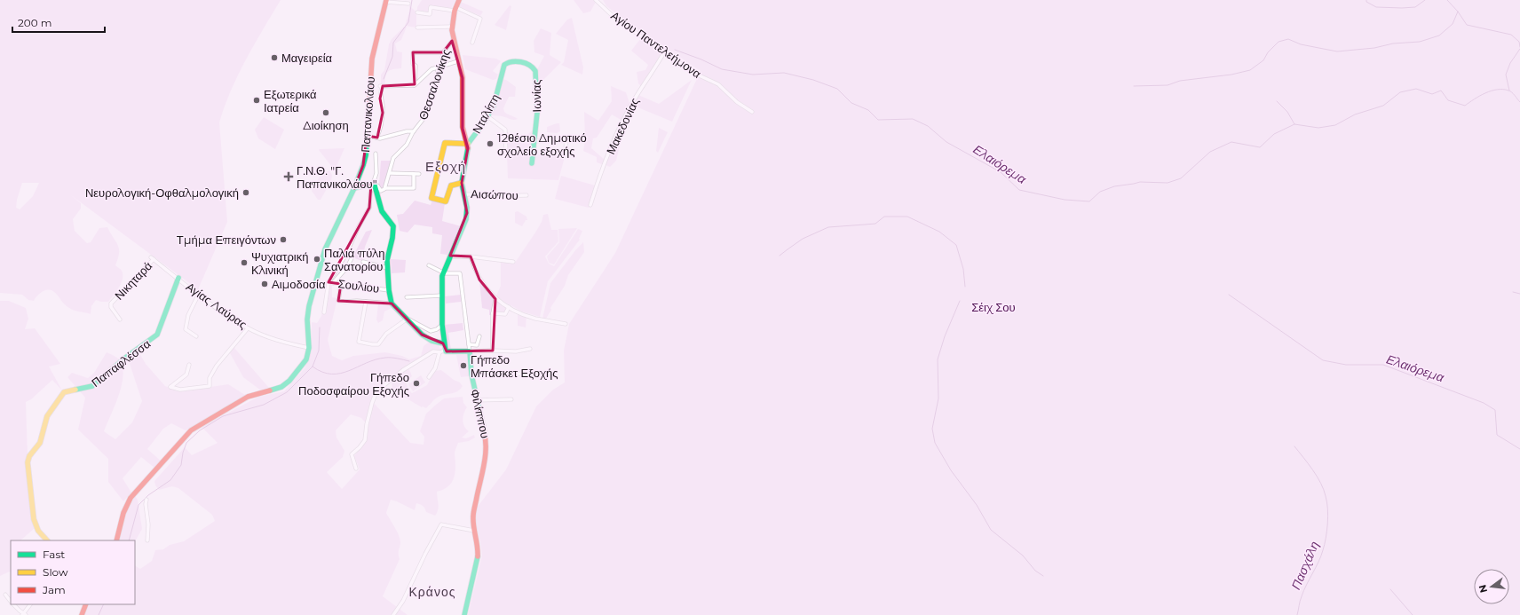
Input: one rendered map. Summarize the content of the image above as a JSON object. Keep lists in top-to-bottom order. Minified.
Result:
{"streets":{"street":["Αγίου Παντελεήμονα","Θεσσαλονίκης","Ιωνίας","Νταλίπη","Παπανικολάου","Μακεδονίας","Αισώπου","Νικηταρά","Σουλίου","Αγίας Λαύρας","Παπαφλέσσα","Φιλίππου"]},"crossings":[["Αγίου Παντελεήμονα","Μακεδονίας"],["Ιωνίας","Νταλίπη"],["Παπανικολάου","Αγίας Λαύρας"],["Νικηταρά","Αγίας Λαύρας"],["Αγίας Λαύρας","Παπαφλέσσα"]],"districts":["Εξοχή","Κράνος"],"water":["Ελαιόρεμα","Πασχάλη"],"parks":["Σέιχ Σου"],"places":{"other":["Μαγειρεία","Εξωτερικά Ιατρεία","Διοίκηση","12θέσιο Δημοτικό σχολείο εξοχής","Νευρολογική-Οφθαλμολογική","Τμήμα Επειγόντων","Παλιά πύλη Σανατορίου","Ψυχιατρική Κλινική","Αιμοδοσία","Γήπεδο Μπάσκετ Εξοχής","Γήπεδο Ποδοσφαίρου Εξοχής"],"health":["Γ.Ν.Θ. \"Γ. Παπανικολάου\""]},"legend":["Fast","Slow","Jam"],"scale_bar":"200 m","north":"left"}
